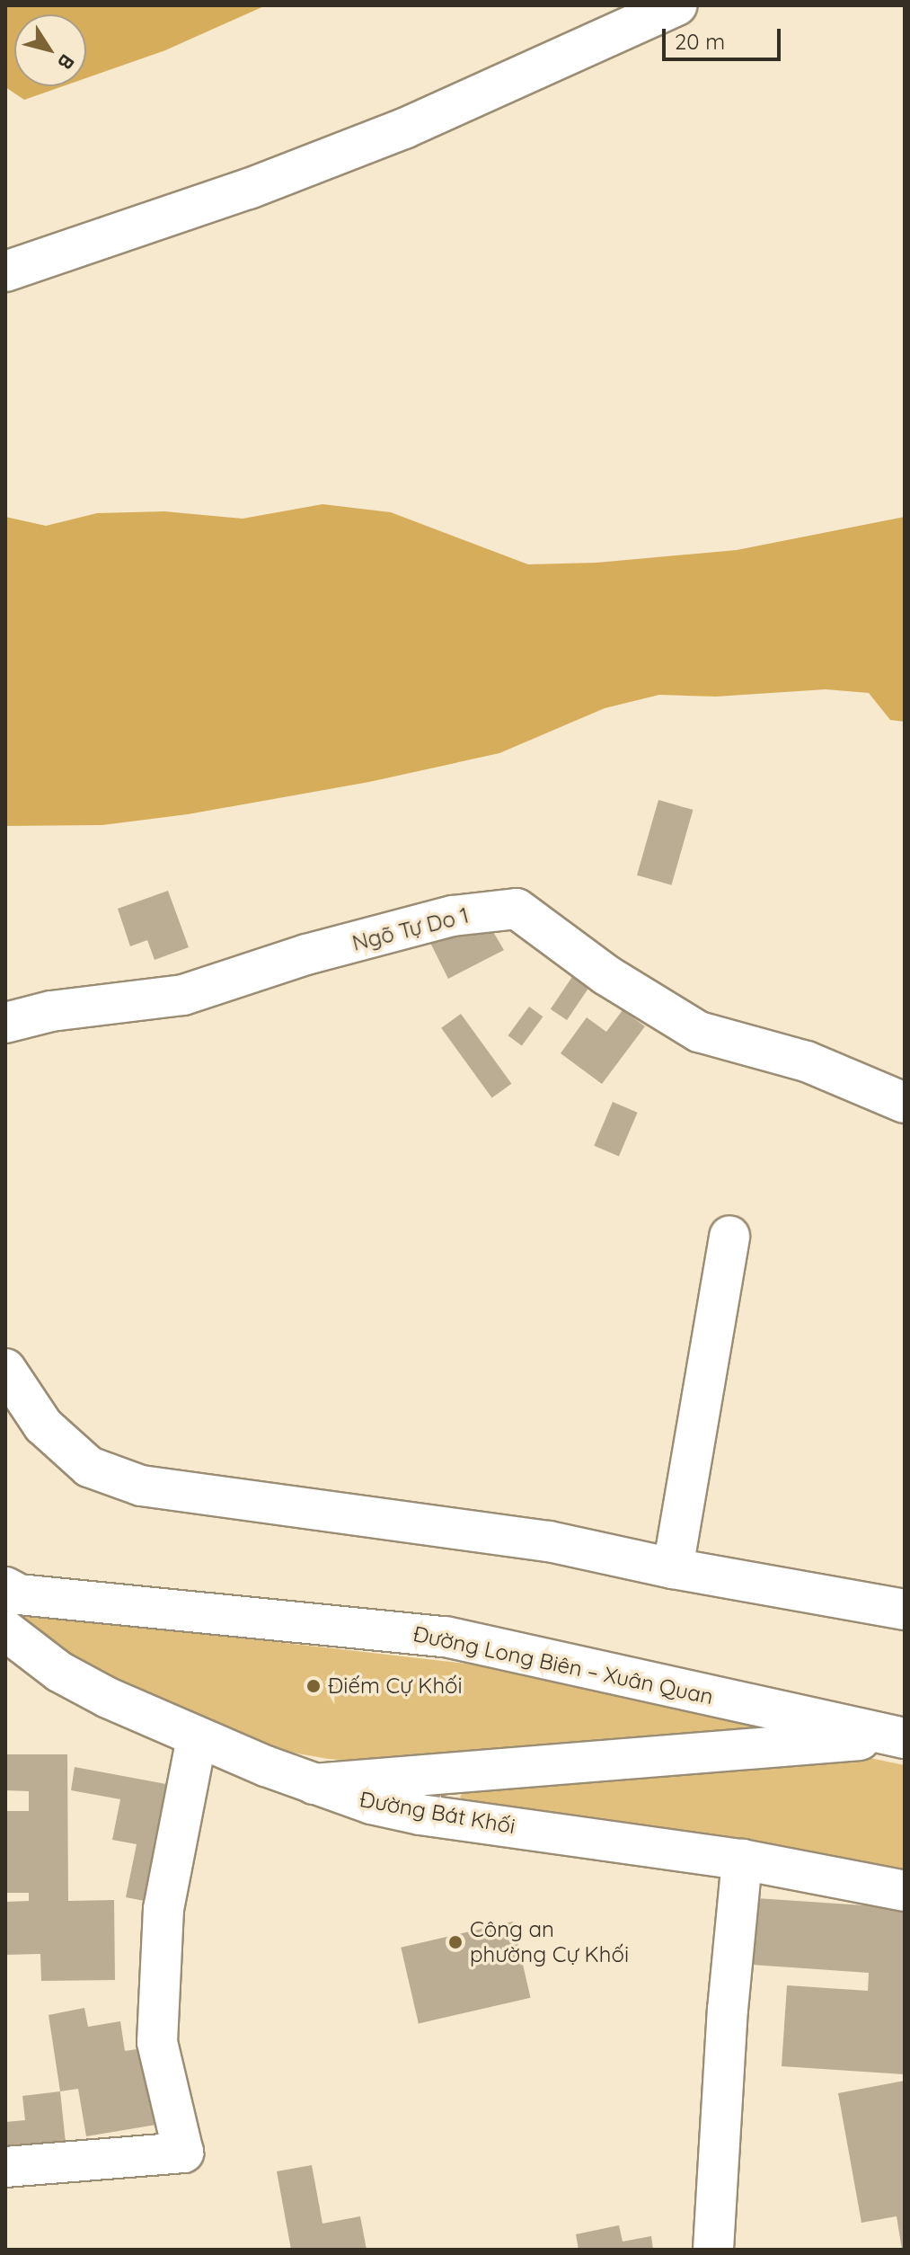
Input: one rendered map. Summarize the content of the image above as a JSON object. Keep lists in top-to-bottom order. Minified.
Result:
{"streets":{"street":["Ngõ Tự Do 1","Đường Long Biên – Xuân Quan","Đường Bát Khối"]},"places":["Điếm Cự Khối","Công an phường Cự Khối"],"scale_bar":"20 m","north":"bottom right"}
